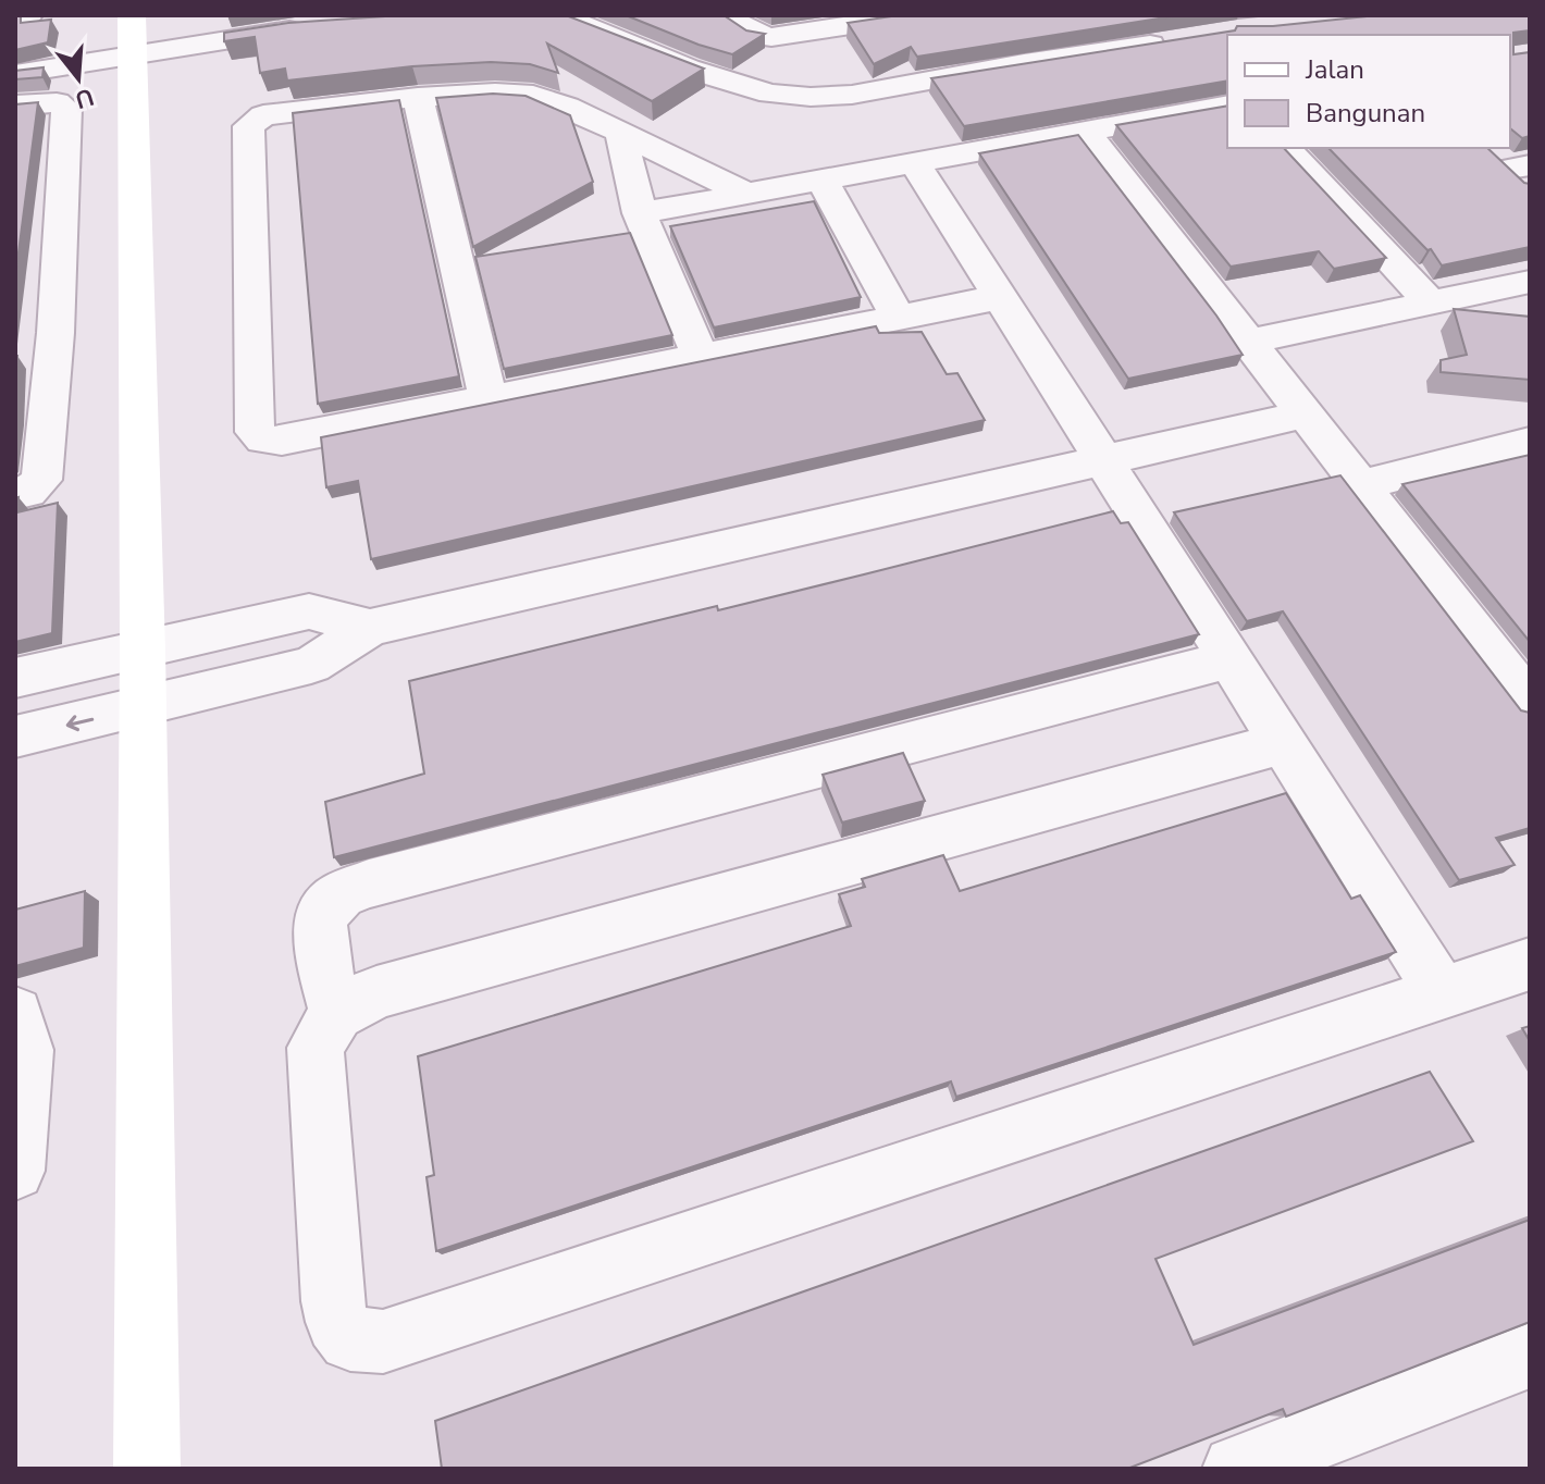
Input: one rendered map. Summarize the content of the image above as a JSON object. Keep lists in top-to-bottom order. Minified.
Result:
{"legend":["Jalan","Bangunan"],"north":"bottom"}
